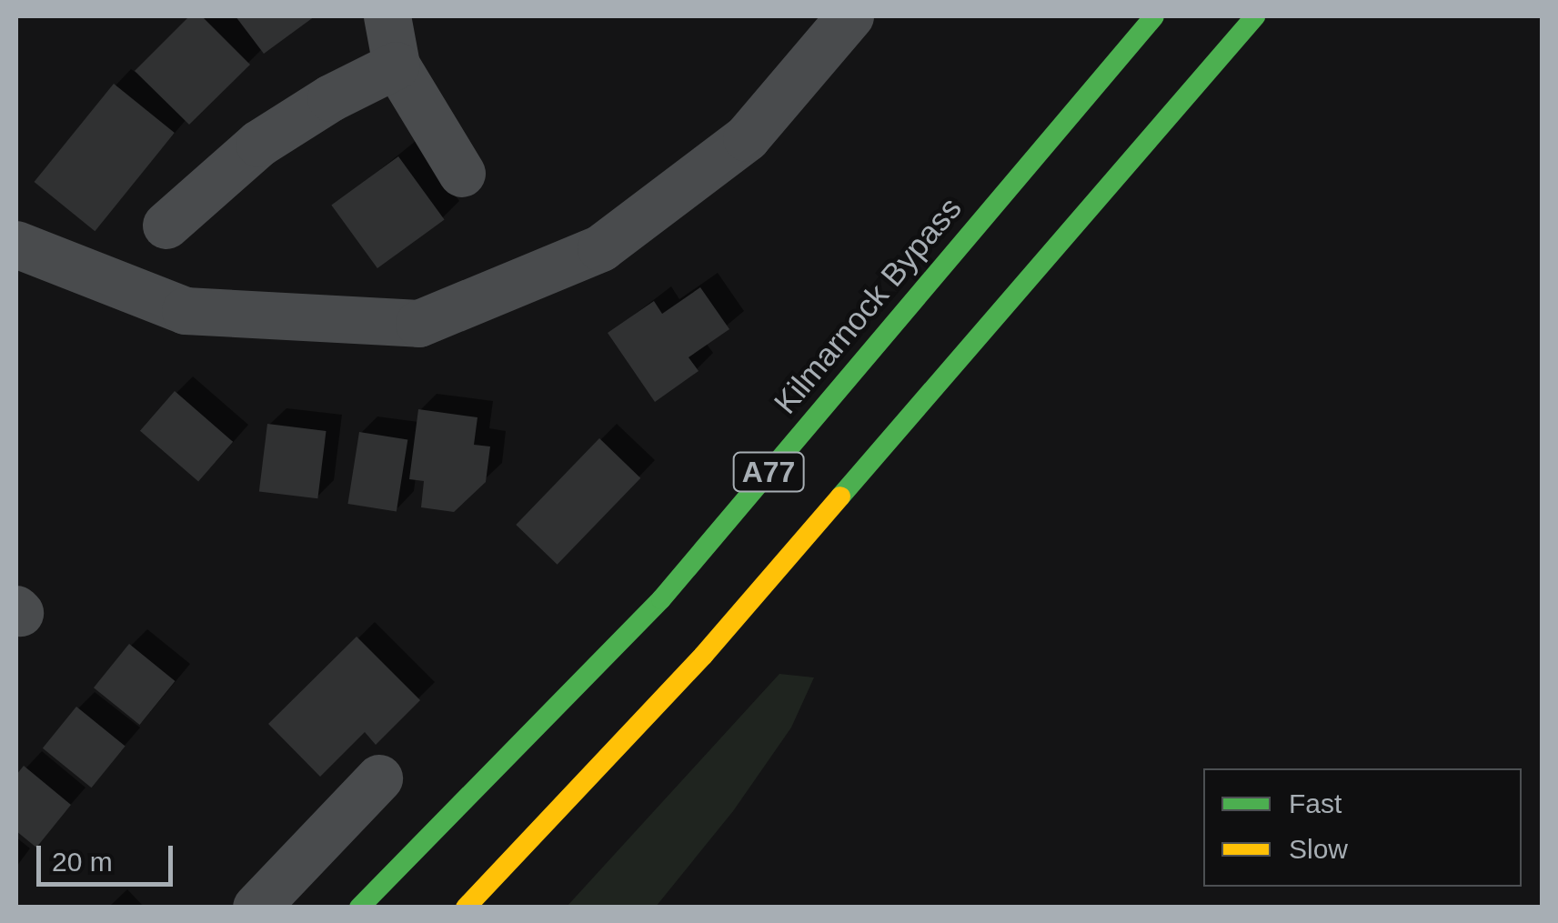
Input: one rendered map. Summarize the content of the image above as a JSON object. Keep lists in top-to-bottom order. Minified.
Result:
{"streets":{"highway":["Kilmarnock Bypass","A77"]},"legend":["Fast","Slow"],"scale_bar":"20 m"}
